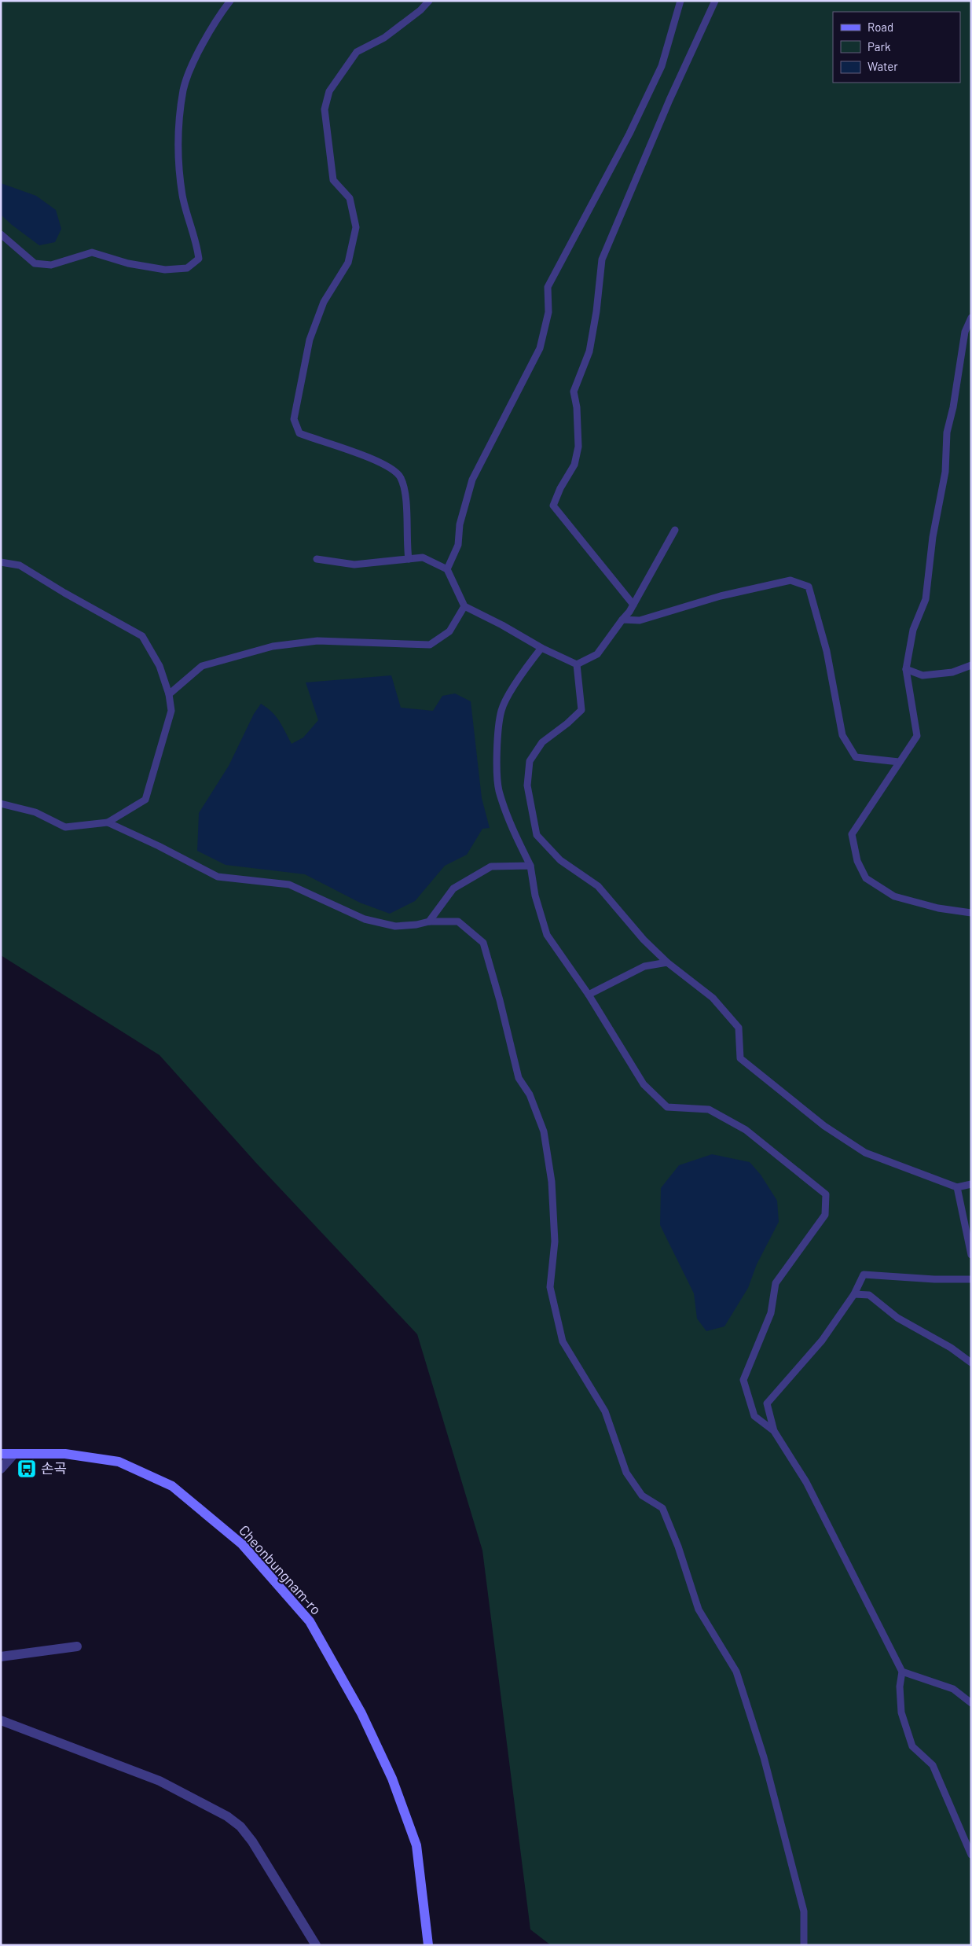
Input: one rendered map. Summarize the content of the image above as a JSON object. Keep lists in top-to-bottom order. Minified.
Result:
{"streets":{"main road":["Cheonbungnam-ro"]},"places":{"bus stop":["손곡"]},"legend":["Road","Park","Water"]}
